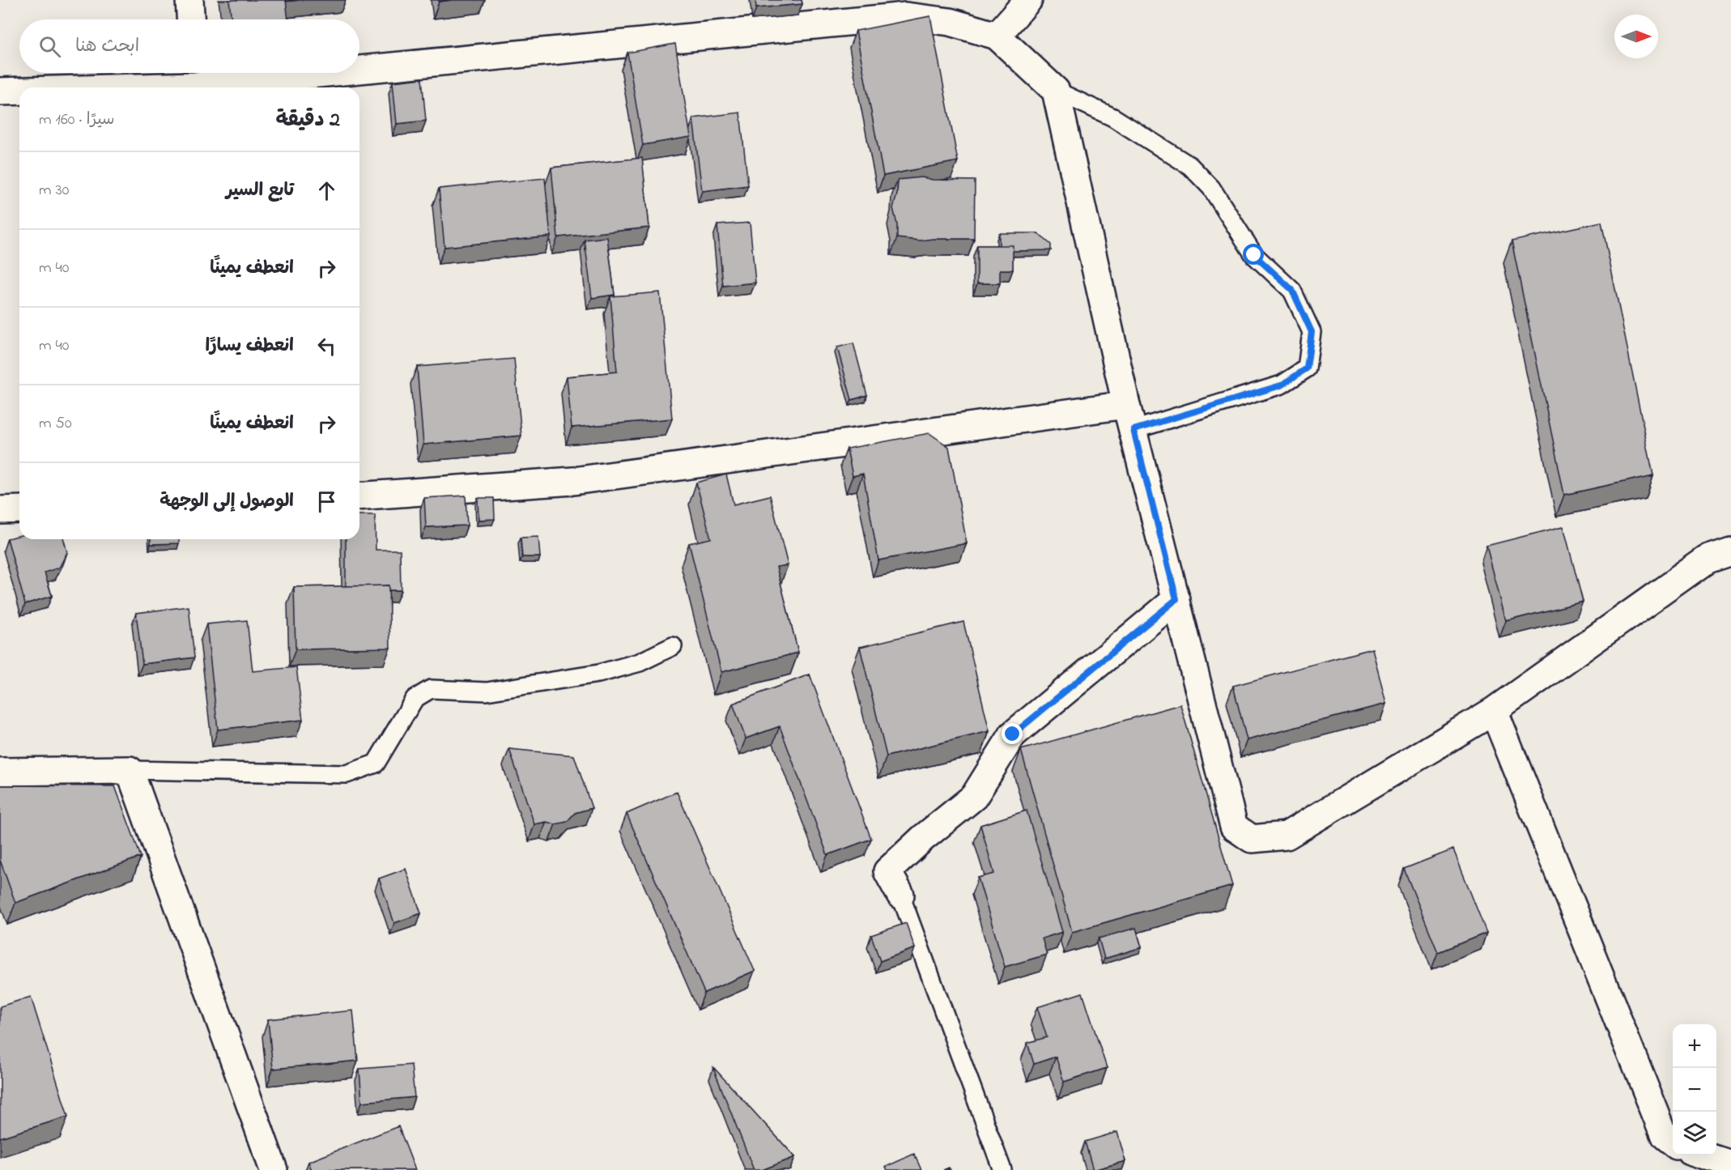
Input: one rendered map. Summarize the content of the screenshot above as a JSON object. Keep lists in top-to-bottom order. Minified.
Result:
{"north":"right","page":{"search":"ابحث هنا","heading":["2 دقيقة","سيرًا · 160 m"],"list":[["تابع السير","30 m"],["انعطف يمينًا","40 m"],["انعطف يسارًا","40 m"],["انعطف يمينًا","50 m"],"الوصول إلى الوجهة"],"map_buttons":["+","−"]}}
